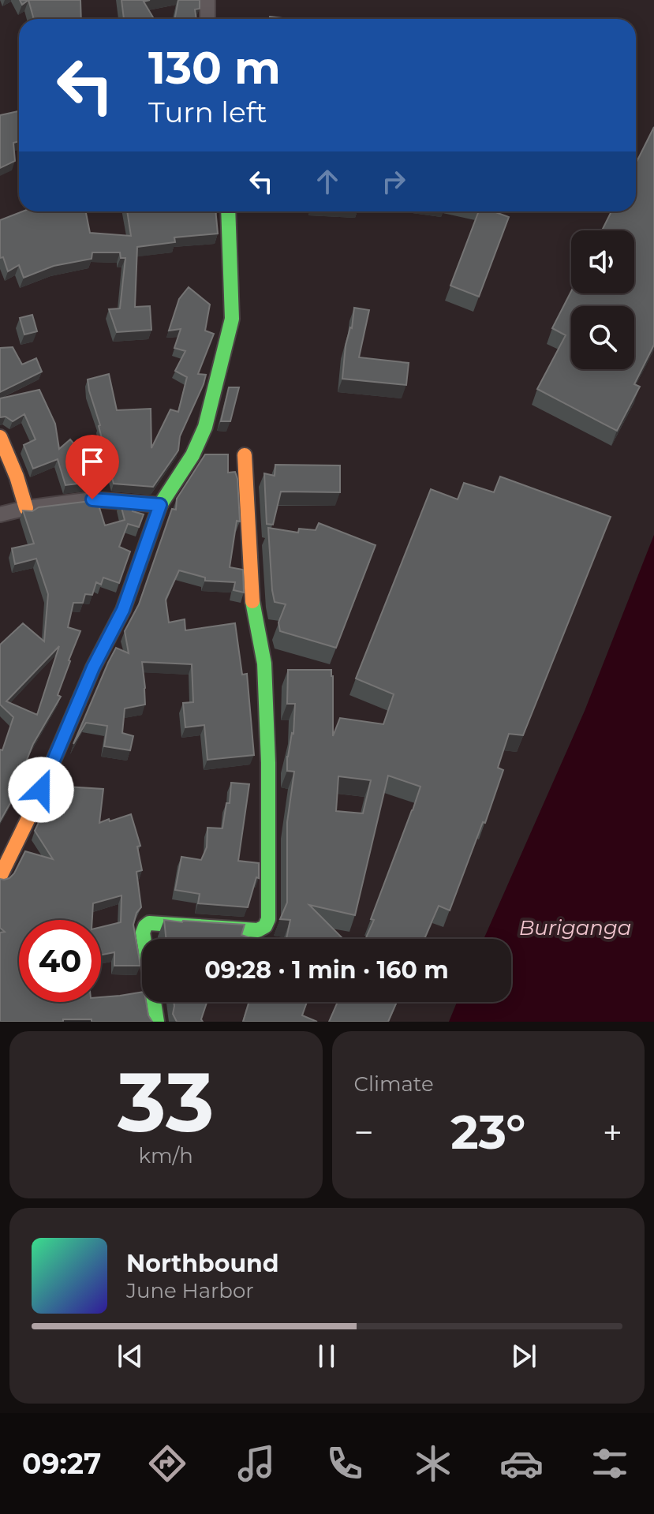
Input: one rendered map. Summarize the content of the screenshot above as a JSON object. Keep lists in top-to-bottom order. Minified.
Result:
{"water":["Buriganga"],"page":{"turn":["130 m","Turn left"],"limit":"40","trip":"09:28 · 1 min · 160 m","tile":[["33","km/h"],"Climate"],"heat":["−","23°","+"],"song":["Northbound","June Harbor"],"tabs":"09:27"}}
